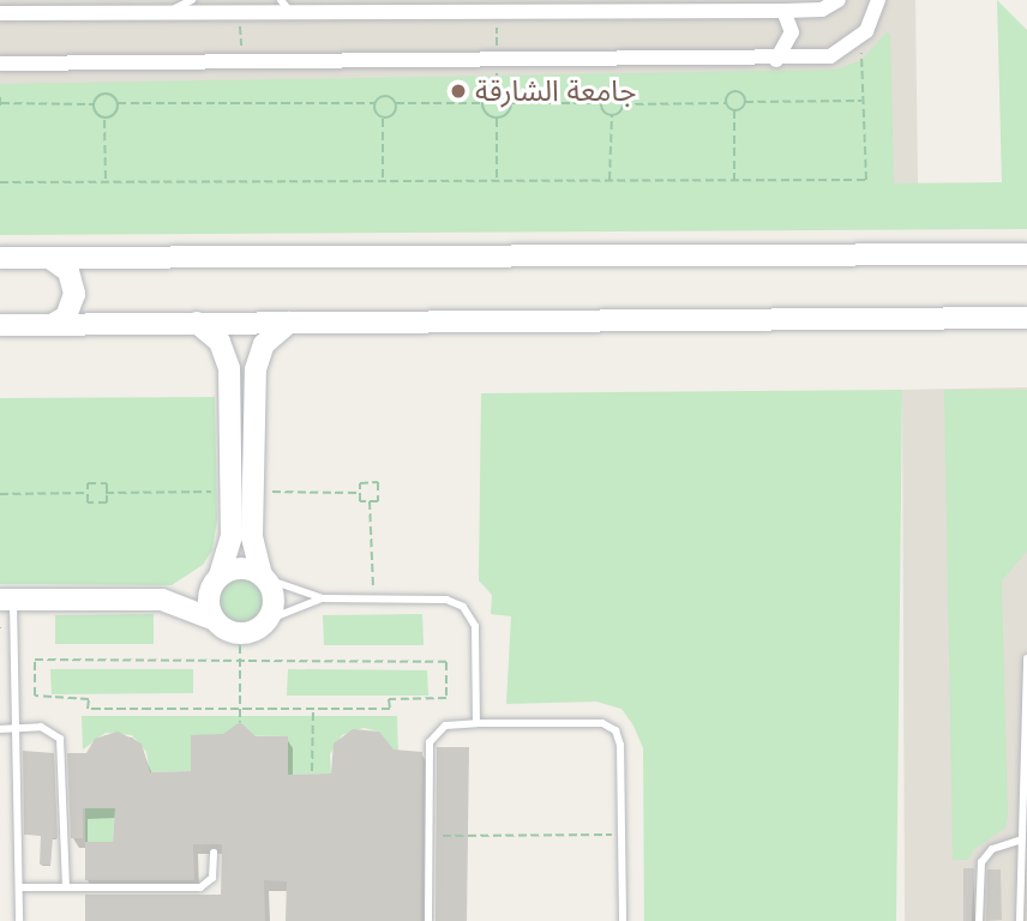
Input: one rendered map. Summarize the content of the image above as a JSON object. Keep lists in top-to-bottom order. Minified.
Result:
{"places":["جامعة الشارقة"]}
